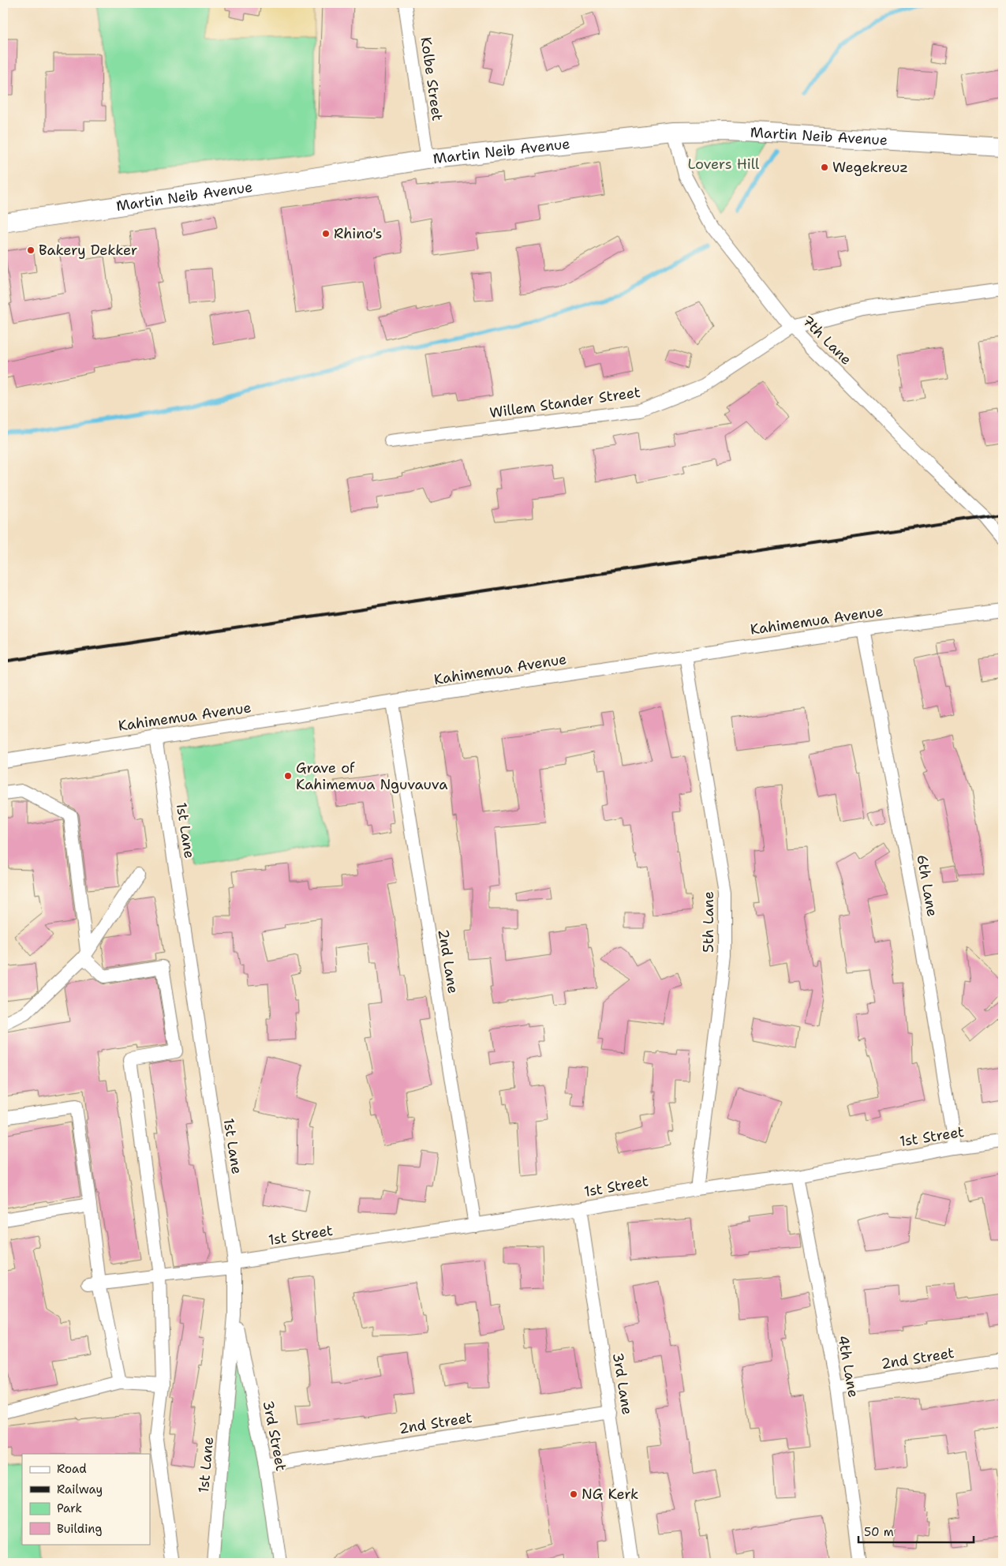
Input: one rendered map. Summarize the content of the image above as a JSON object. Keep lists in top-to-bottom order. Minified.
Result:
{"streets":{"main road":["Martin Neib Avenue"],"street":["Kolbe Street","7th Lane","Willem Stander Street","Kahimemua Avenue","1st Lane","6th Lane","5th Lane","2nd Lane","1st Street","2nd Street","4th Lane","3rd Lane","3rd Street"]},"crossings":[["Kolbe Street","Martin Neib Avenue"],["Martin Neib Avenue","7th Lane"],["7th Lane","Willem Stander Street"],["Kahimemua Avenue","1st Lane"],["Kahimemua Avenue","6th Lane"],["Kahimemua Avenue","5th Lane"],["Kahimemua Avenue","2nd Lane"],["1st Lane","1st Street"],["1st Lane","3rd Street"],["6th Lane","1st Street"],["5th Lane","1st Street"],["2nd Lane","1st Street"],["1st Street","4th Lane"],["1st Street","3rd Lane"],["2nd Street","4th Lane"],["2nd Street","3rd Lane"],["2nd Street","3rd Street"]],"parks":["Lovers Hill"],"places":["Wegekreuz","Rhino's","Bakery Dekker","Grave of Kahimemua Nguvauva","NG Kerk"],"legend":["Road","Railway","Park","Building"],"scale_bar":"50 m"}
